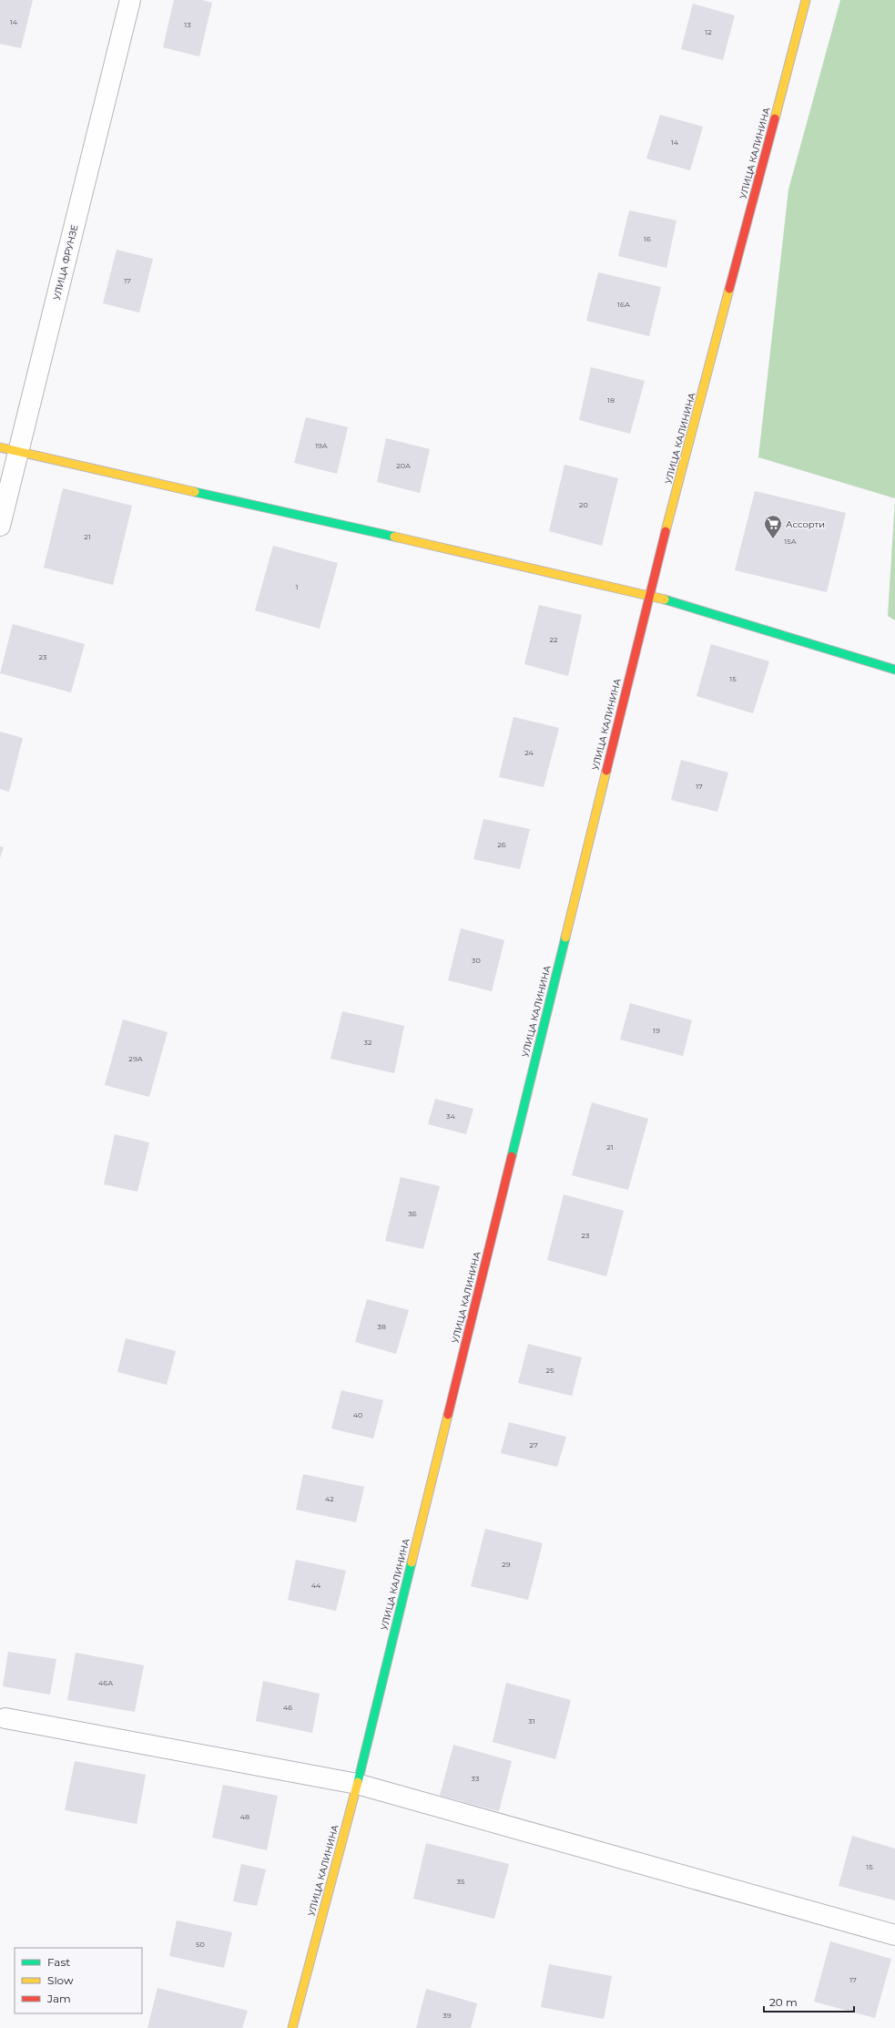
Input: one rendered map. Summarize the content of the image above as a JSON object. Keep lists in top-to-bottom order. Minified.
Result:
{"streets":{"street":["УЛИЦА КАЛИНИНА","УЛИЦА ФРУНЗЕ"]},"places":{"supermarket":["Ассорти"]},"house_numbers":["14","13","12","14","16","17","16А","18","19А","20А","20","21","15А","1","22","23","15","24","17","26","30","19","32","29А","34","21","36","23","38","25","40","27","42","29","44","46А","46","31","33","48","15","35","50","17","39"],"legend":["Fast","Slow","Jam"],"scale_bar":"20 m"}
